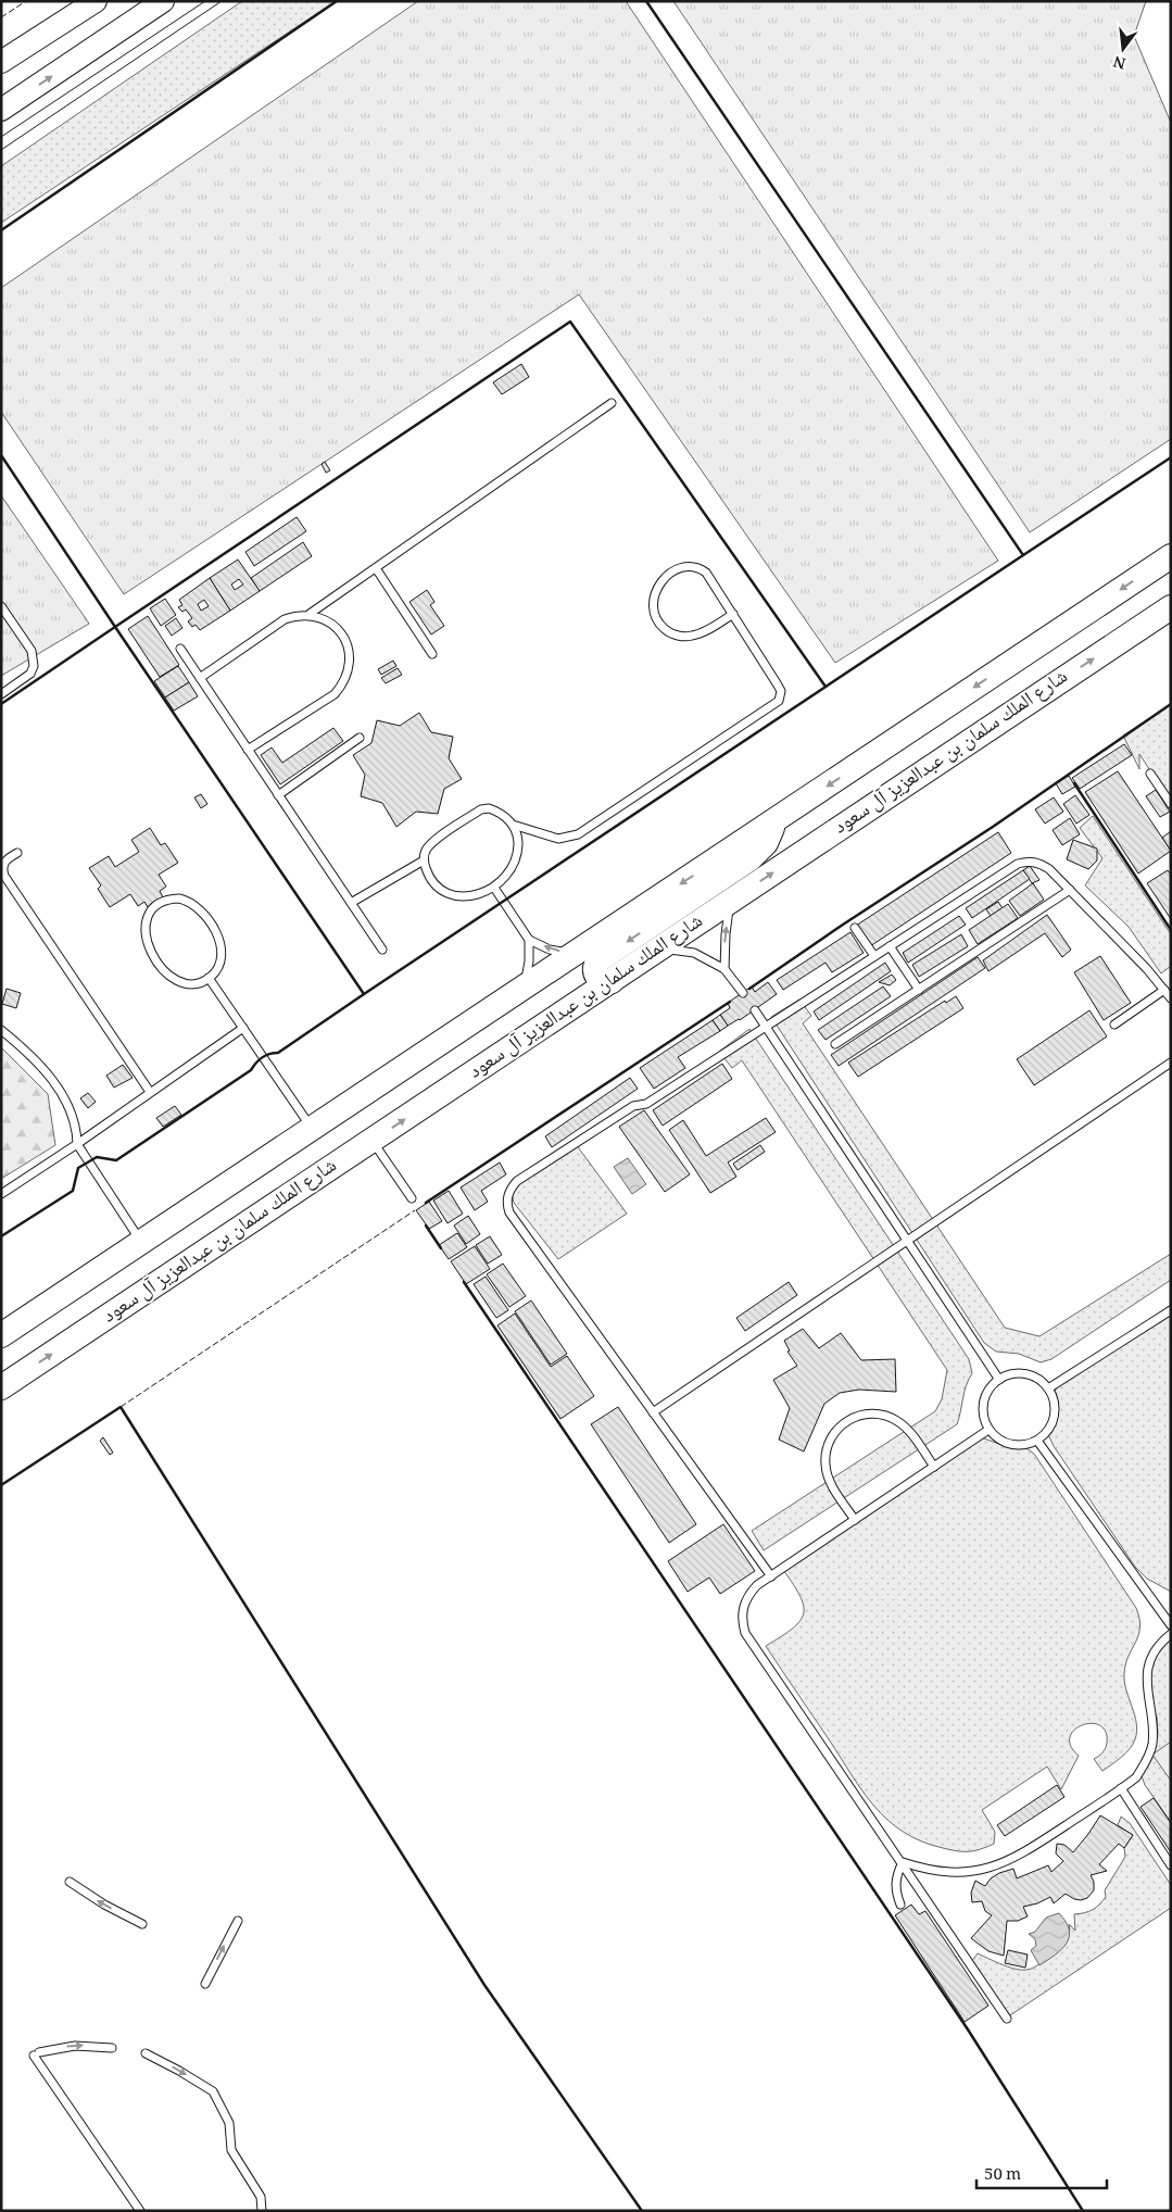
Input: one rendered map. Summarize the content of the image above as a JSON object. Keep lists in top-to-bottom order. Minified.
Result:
{"streets":{"main road":["شارع الملك سلمان بن عبدالعزيز آل سعود"]},"scale_bar":"50 m","north":"bottom"}
